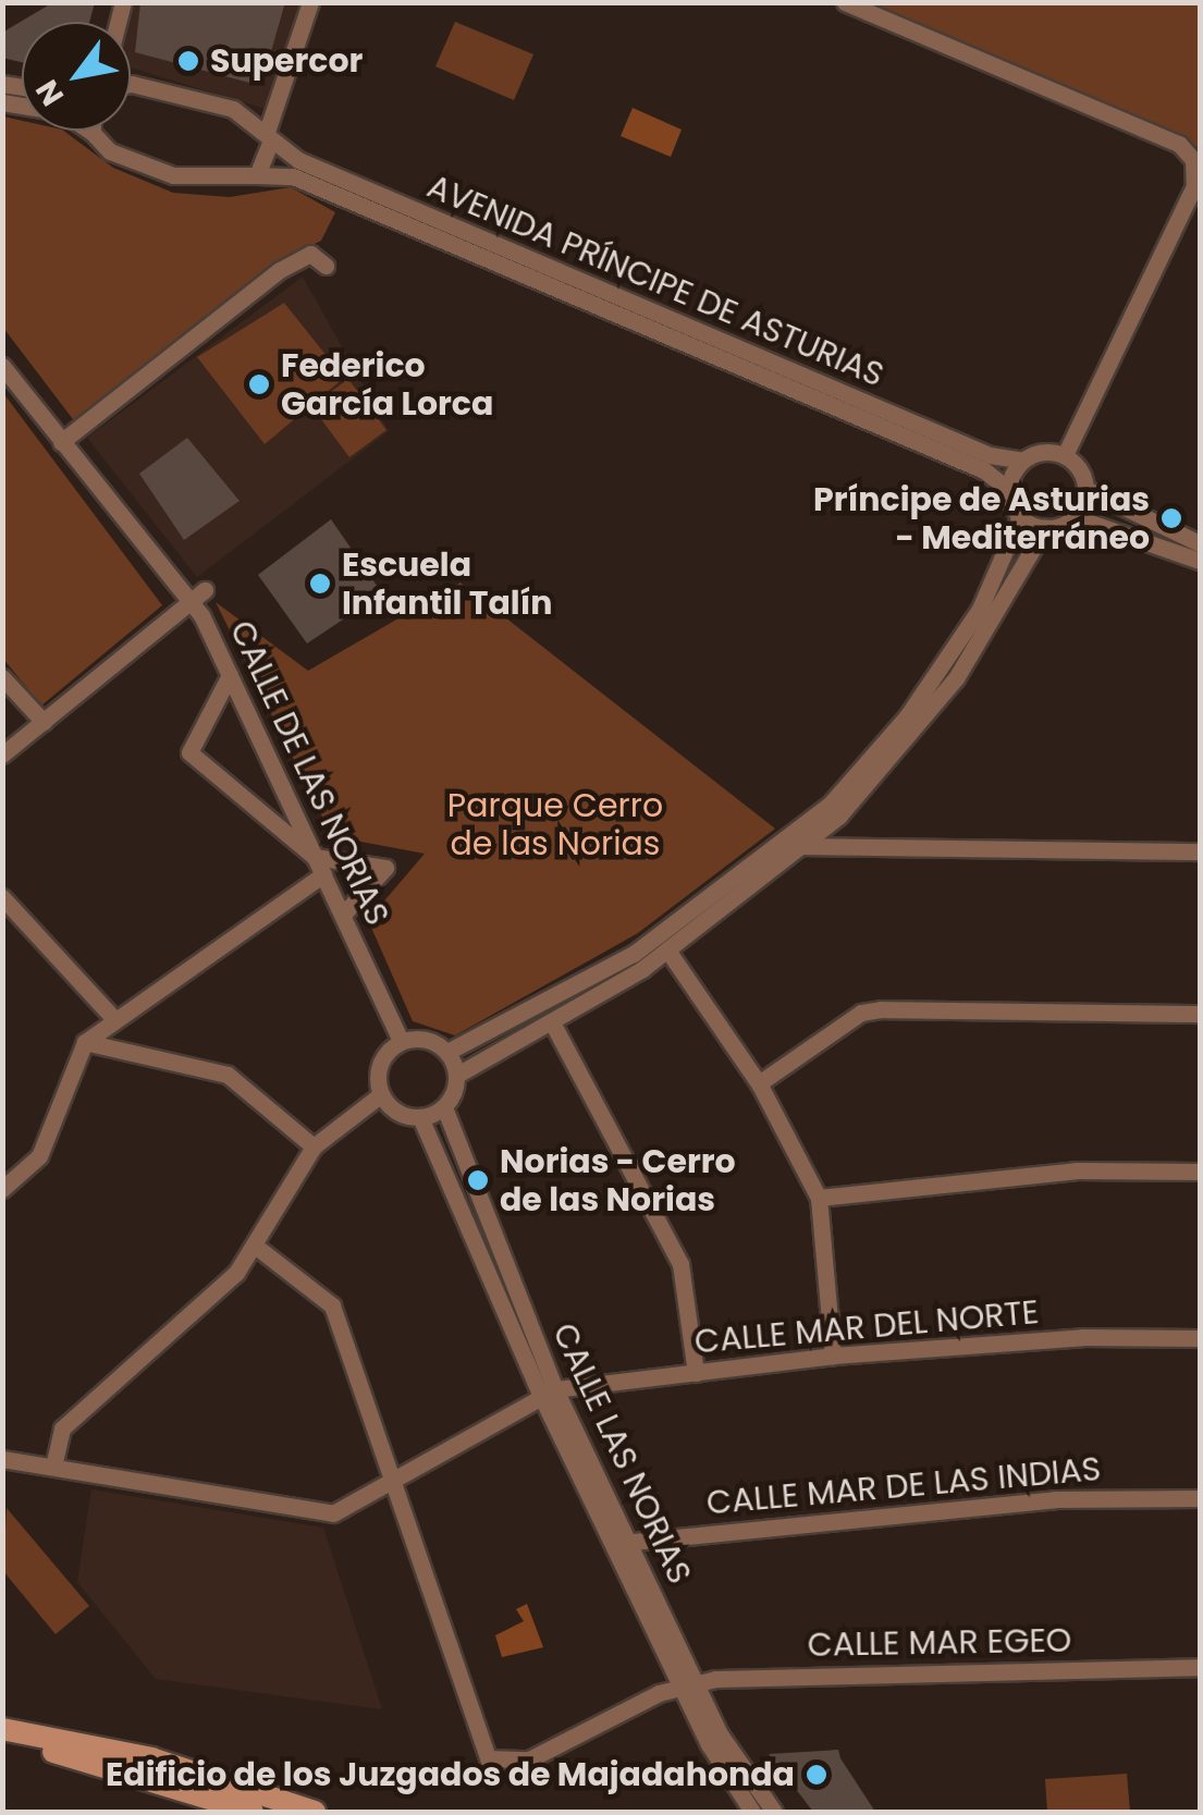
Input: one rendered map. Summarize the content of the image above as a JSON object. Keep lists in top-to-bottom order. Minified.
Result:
{"streets":{"street":["AVENIDA PRÍNCIPE DE ASTURIAS","CALLE DE LAS NORIAS","CALLE MAR DEL NORTE","CALLE LAS NORIAS","CALLE MAR DE LAS INDIAS","CALLE MAR EGEO"]},"crossings":[["CALLE DE LAS NORIAS","CALLE LAS NORIAS"],["CALLE MAR DEL NORTE","CALLE LAS NORIAS"]],"parks":["Parque Cerro de las Norias"],"places":["Supercor","Federico García Lorca","Príncipe de Asturias - Mediterráneo","Escuela Infantil Talín","Norias - Cerro de las Norias","Edificio de los Juzgados de Majadahonda"],"north":"bottom left"}
